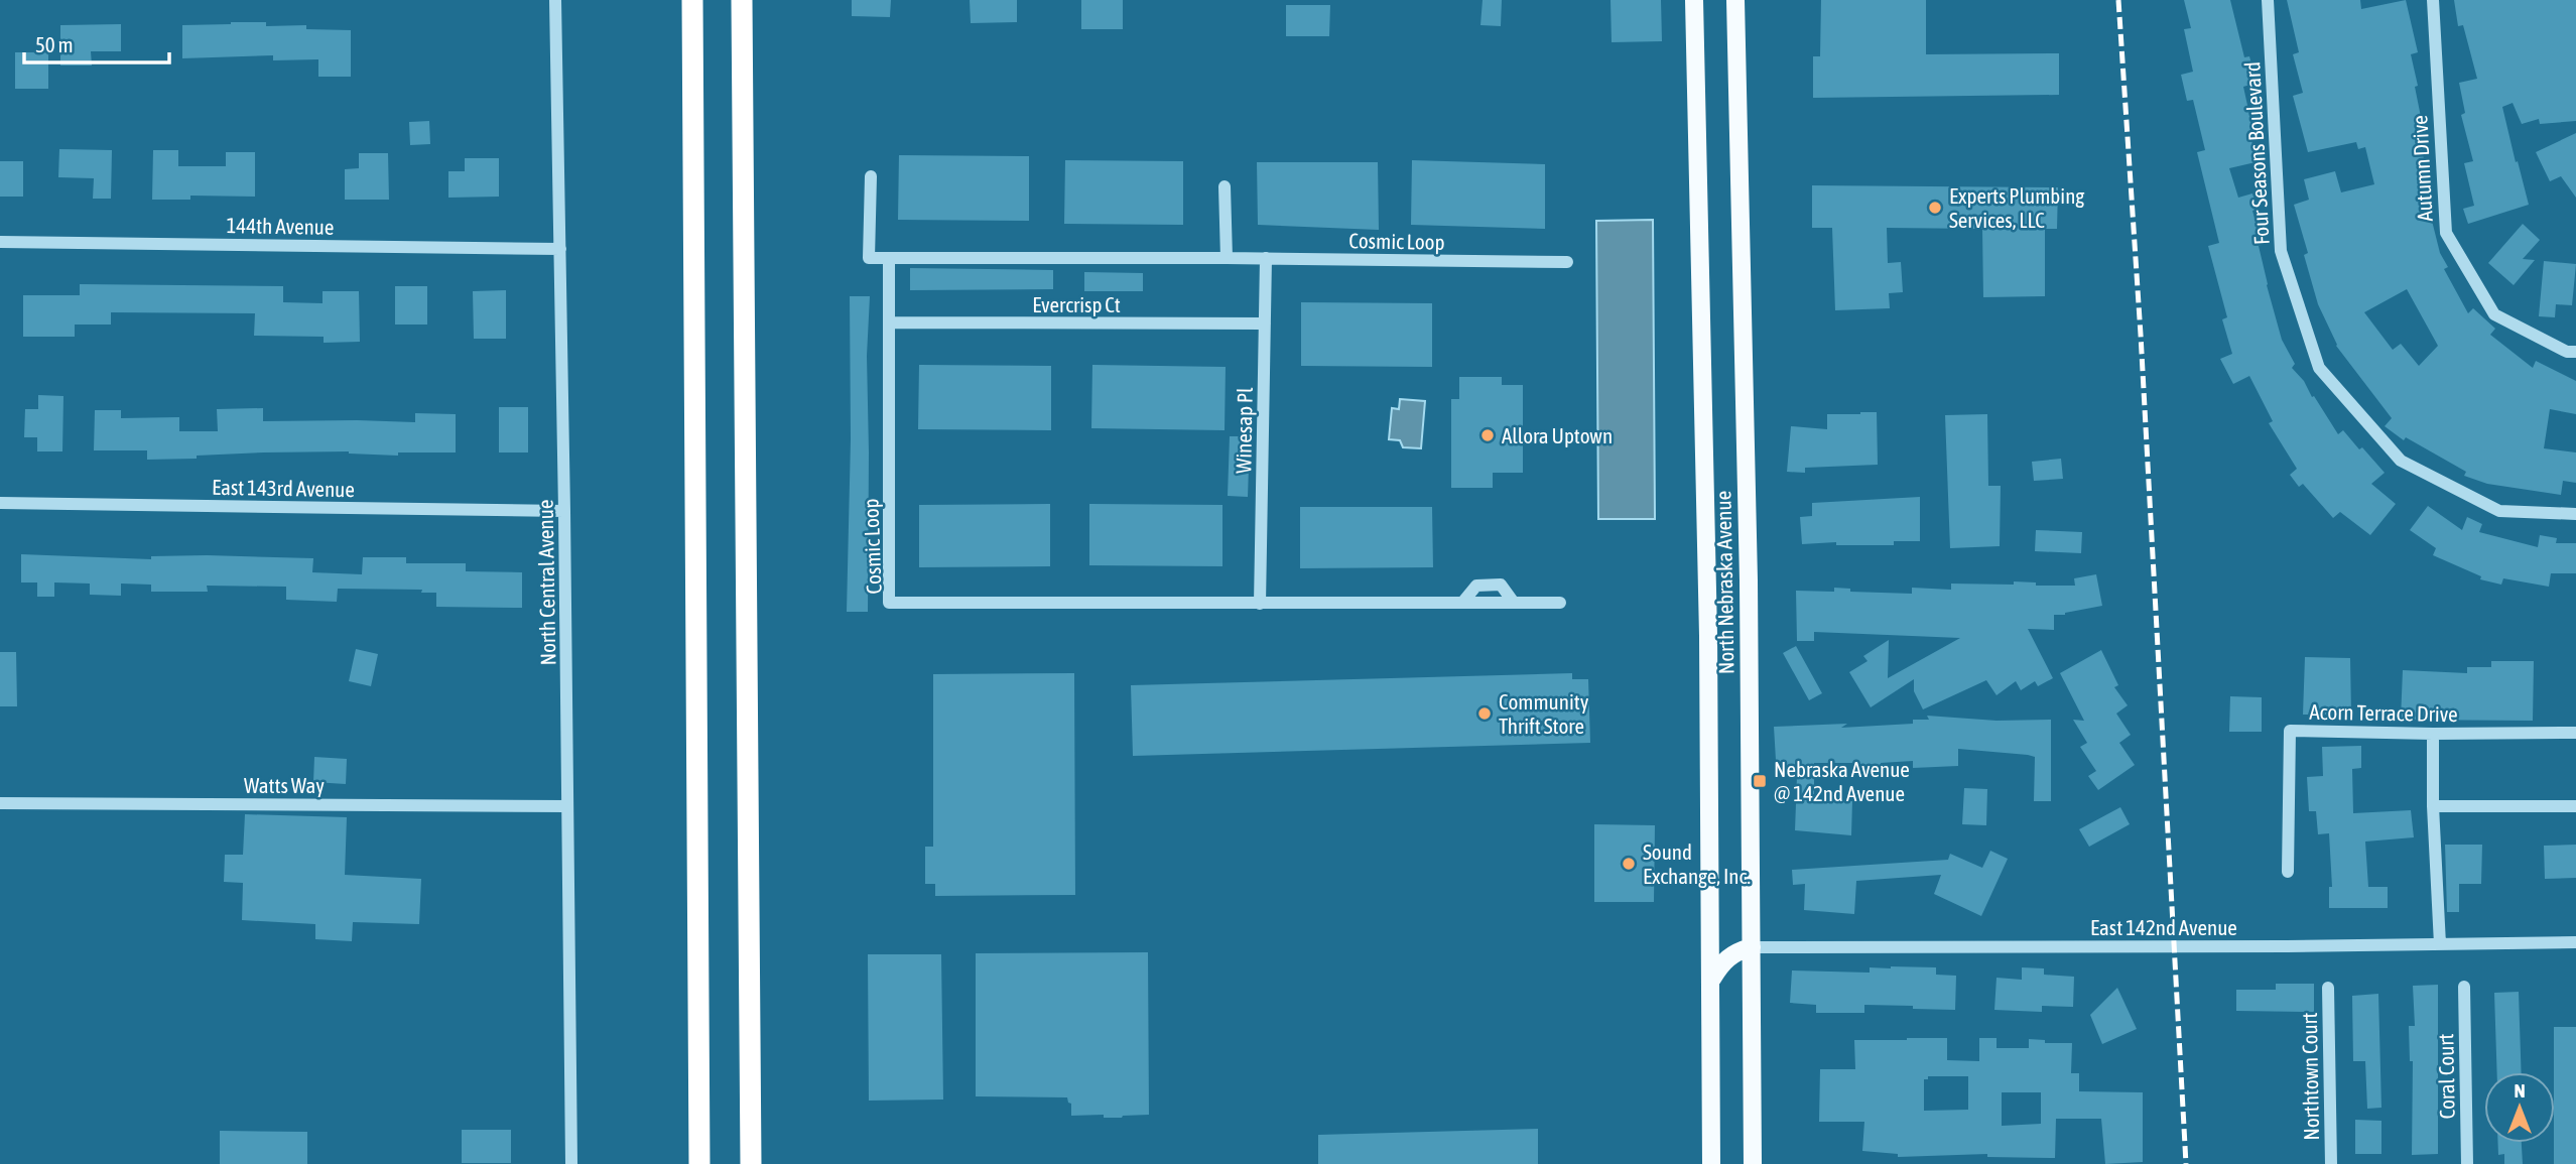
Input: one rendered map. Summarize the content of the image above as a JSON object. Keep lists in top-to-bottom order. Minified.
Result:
{"streets":{"main road":["North Nebraska Avenue"],"street":["Four Seasons Boulevard","Autumn Drive","144th Avenue","Cosmic Loop","Evercrisp Ct","Winesap Pl","East 143rd Avenue","North Central Avenue","Acorn Terrace Drive","Watts Way","East 142nd Avenue","Northtown Court","Coral Court"]},"crossings":[["144th Avenue","North Central Avenue"],["Cosmic Loop","Evercrisp Ct"],["Cosmic Loop","Winesap Pl"],["Evercrisp Ct","Winesap Pl"],["East 143rd Avenue","North Central Avenue"],["North Central Avenue","Watts Way"],["North Nebraska Avenue","East 142nd Avenue"]],"places":{"other":["Experts Plumbing Services, LLC","Allora Uptown","Community Thrift Store","Sound Exchange, Inc."],"transit":["Nebraska Avenue @ 142nd Avenue"]},"scale_bar":"50 m","north":"top"}
